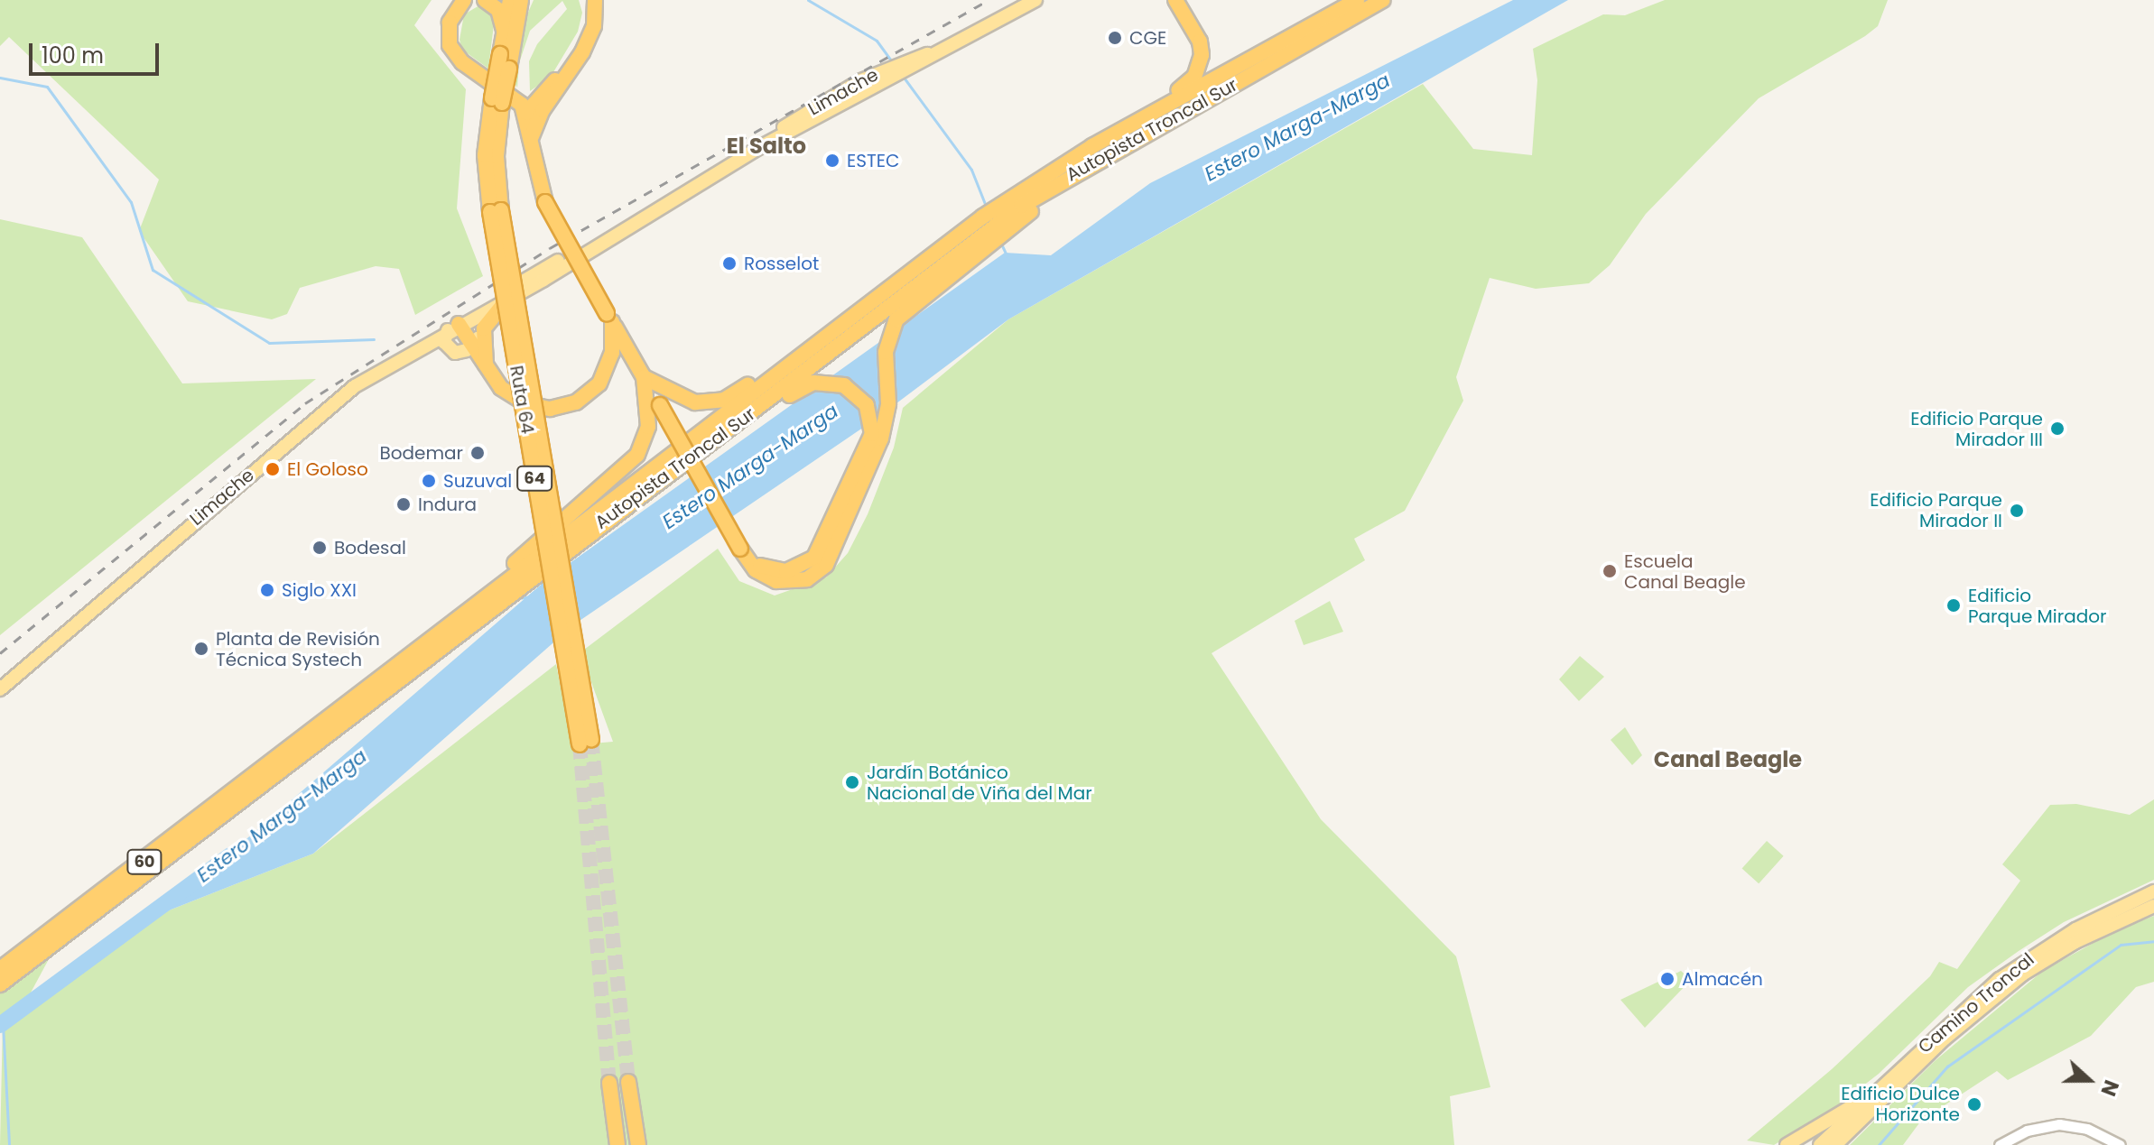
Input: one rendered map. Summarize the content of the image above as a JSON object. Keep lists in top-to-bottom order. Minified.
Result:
{"streets":{"highway":["Autopista Troncal Sur","Ruta 64","64","60"],"main road":["Limache","Camino Troncal"]},"crossings":[["Ruta 64","64"]],"districts":["El Salto","Canal Beagle"],"water":["Estero Marga-Marga"],"places":["CGE","ESTEC","Rosselot","Edificio Parque Mirador III","Bodemar","El Goloso","Suzuval","Indura","Edificio Parque Mirador II","Bodesal","Escuela Canal Beagle","Siglo XXI","Edificio Parque Mirador","Planta de Revisión Técnica Systech","Jardín Botánico Nacional de Viña del Mar","Almacén","Edificio Dulce Horizonte"],"scale_bar":"100 m","north":"right"}
